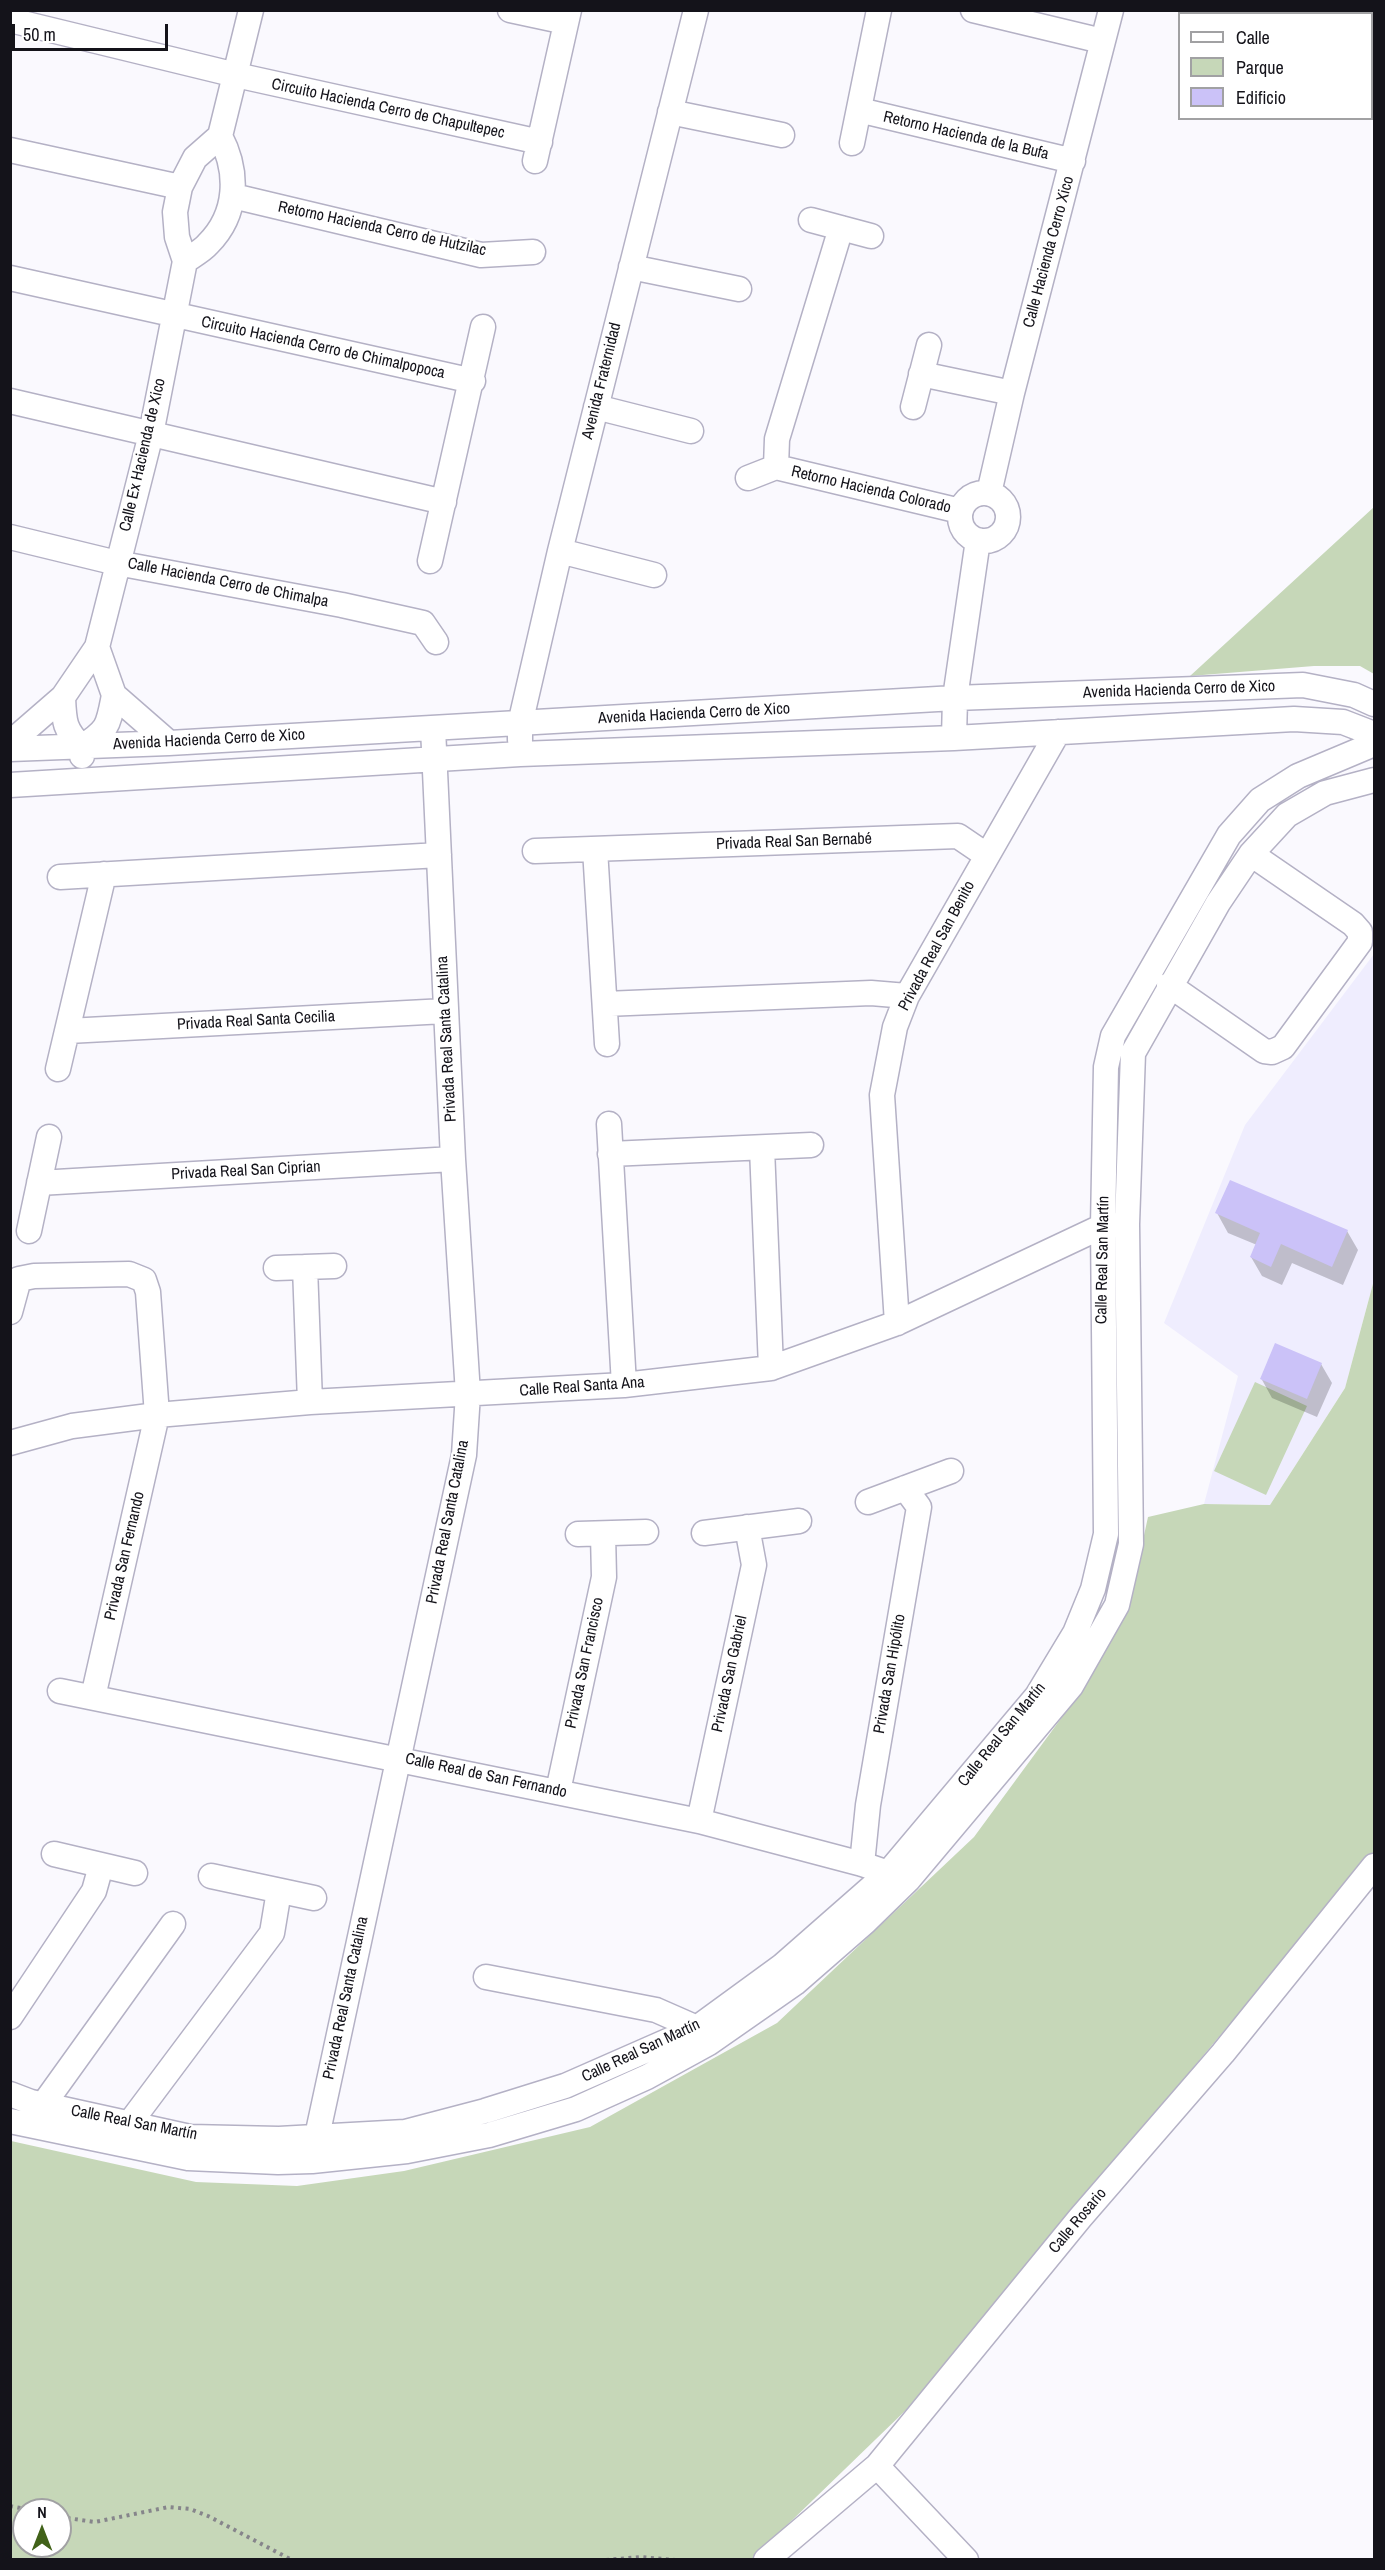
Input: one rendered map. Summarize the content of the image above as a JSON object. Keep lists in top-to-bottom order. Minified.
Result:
{"streets":{"street":["Circuito Hacienda Cerro de Chapultepec","Retorno Hacienda de la Bufa","Retorno Hacienda Cerro de Hutzilac","Calle Hacienda Cerro Xico","Circuito Hacienda Cerro de Chimalpopoca","Avenida Fraternidad","Calle Ex Hacienda de Xico","Retorno Hacienda Colorado","Calle Hacienda Cerro de Chimalpa","Avenida Hacienda Cerro de Xico","Privada Real San Bernabé","Privada Real San Benito","Privada Real Santa Cecilia","Privada Real Santa Catalina","Privada Real San Ciprian","Calle Real San Martín","Calle Real Santa Ana","Privada San Fernando","Privada San Francisco","Privada San Gabriel","Privada San Hipólito","Calle Real de San Fernando","Calle Rosario"]},"crossings":[["Retorno Hacienda de la Bufa","Calle Hacienda Cerro Xico"],["Calle Hacienda Cerro Xico","Retorno Hacienda Colorado"],["Circuito Hacienda Cerro de Chimalpopoca","Calle Ex Hacienda de Xico"],["Avenida Fraternidad","Avenida Hacienda Cerro de Xico"],["Calle Ex Hacienda de Xico","Calle Hacienda Cerro de Chimalpa"],["Avenida Hacienda Cerro de Xico","Privada Real San Benito"],["Avenida Hacienda Cerro de Xico","Privada Real Santa Catalina"],["Privada Real San Bernabé","Privada Real San Benito"],["Privada Real San Benito","Calle Real Santa Ana"],["Privada Real Santa Cecilia","Privada Real Santa Catalina"],["Privada Real Santa Catalina","Privada Real San Ciprian"],["Privada Real Santa Catalina","Calle Real San Martín"],["Privada Real Santa Catalina","Calle Real Santa Ana"],["Privada Real Santa Catalina","Calle Real de San Fernando"],["Calle Real San Martín","Calle Real Santa Ana"],["Calle Real San Martín","Calle Real de San Fernando"],["Calle Real Santa Ana","Privada San Fernando"],["Privada San Fernando","Calle Real de San Fernando"],["Privada San Francisco","Calle Real de San Fernando"],["Privada San Gabriel","Calle Real de San Fernando"],["Privada San Hipólito","Calle Real de San Fernando"]],"legend":["Calle","Parque","Edificio"],"scale_bar":"50 m","north":"top"}
